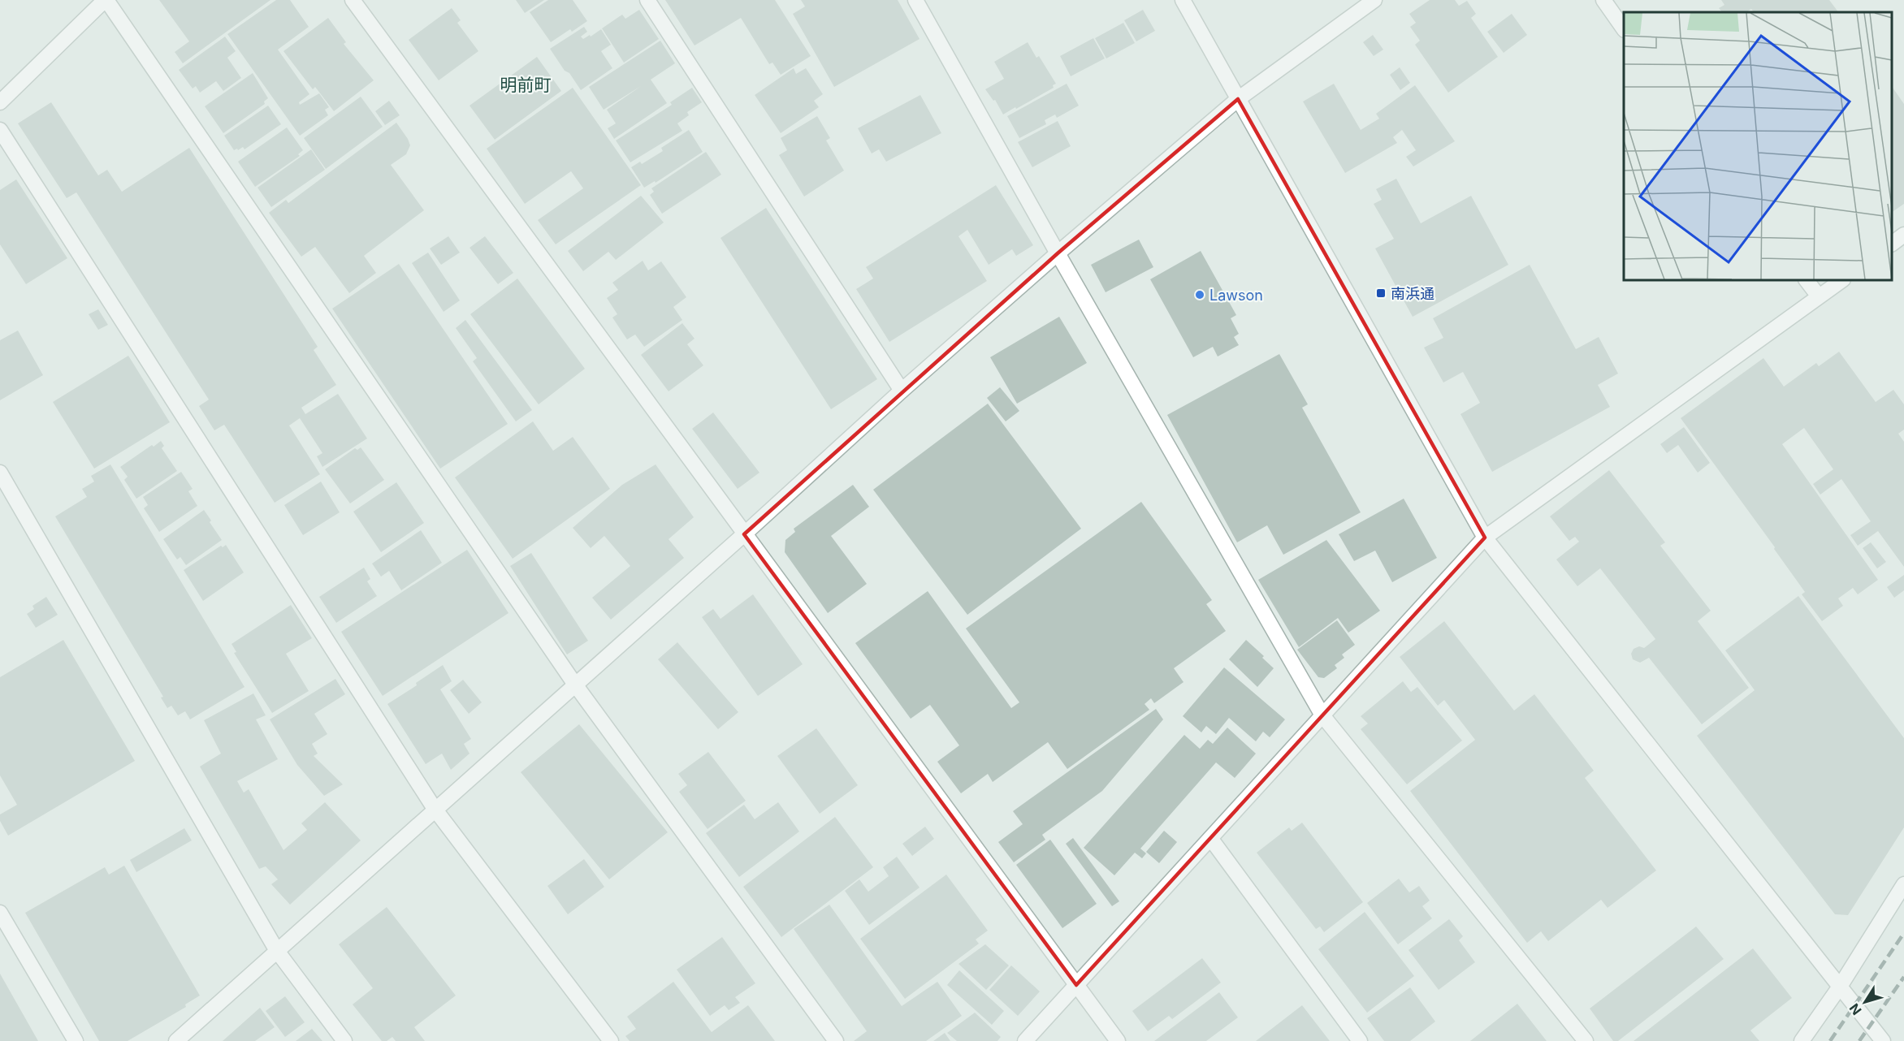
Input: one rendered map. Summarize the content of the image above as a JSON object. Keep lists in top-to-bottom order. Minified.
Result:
{"districts":["明前町"],"places":{"transit":["南浜通"],"other":["Lawson"]},"north":"bottom left"}
